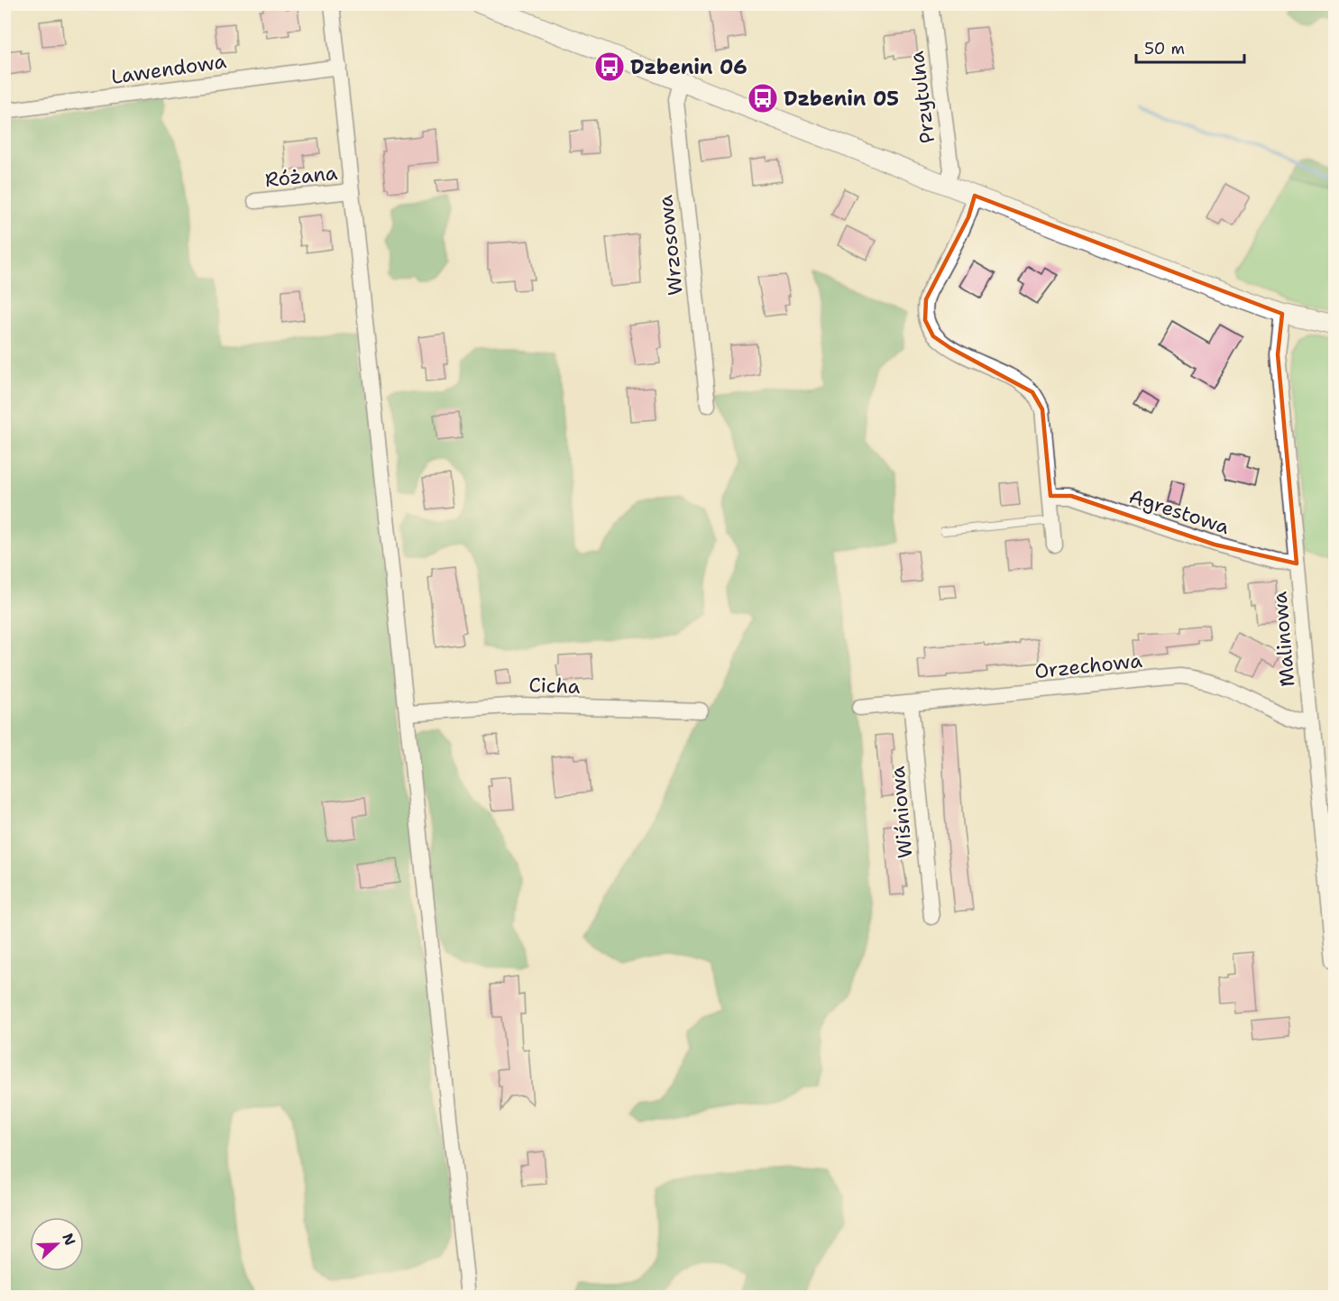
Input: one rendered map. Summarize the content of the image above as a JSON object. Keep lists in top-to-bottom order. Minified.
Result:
{"streets":{"street":["Lawendowa","Przytulna","Różana","Wrzosowa","Agrestowa","Malinowa","Orzechowa","Cicha","Wiśniowa"]},"crossings":[["Agrestowa","Malinowa"],["Malinowa","Orzechowa"],["Orzechowa","Wiśniowa"]],"places":{"bus stop":["Dzbenin 06","Dzbenin 05"]},"scale_bar":"50 m","north":"right"}
